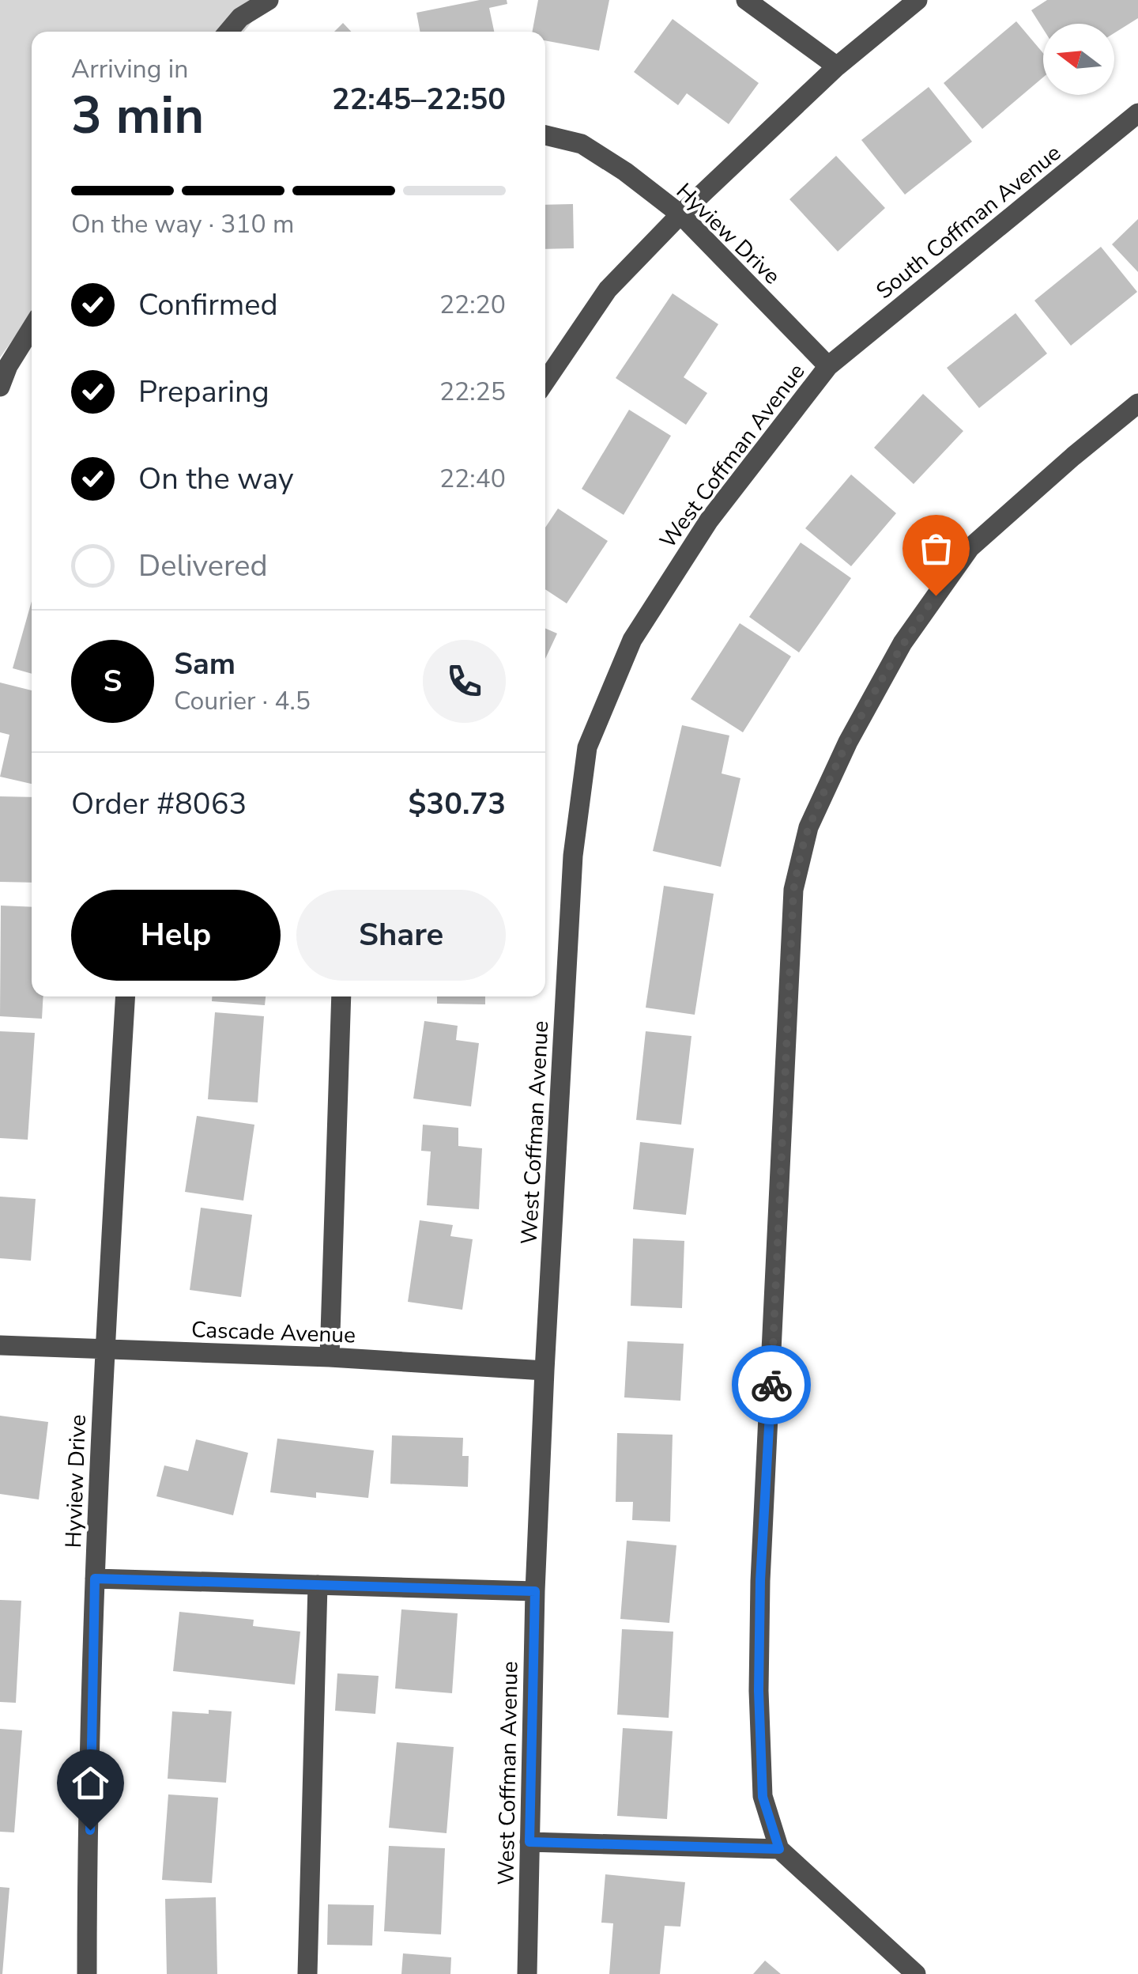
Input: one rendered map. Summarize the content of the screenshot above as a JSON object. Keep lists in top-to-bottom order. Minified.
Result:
{"streets":{"street":["South Coffman Avenue","Hyview Drive","West Coffman Avenue","Cascade Avenue"]},"crossings":[["South Coffman Avenue","Hyview Drive"],["South Coffman Avenue","West Coffman Avenue"],["Hyview Drive","West Coffman Avenue"],["Hyview Drive","Cascade Avenue"],["West Coffman Avenue","Cascade Avenue"]],"north":"left","page":{"heading":["3 min","Arriving in","22:45–22:50"],"panel":["Sam","Courier · 4.5","Order #8063","$30.73"],"bar":"On the way · 310 m","list":[["Confirmed","22:20"],["Preparing","22:25"],["On the way","22:40"],"Delivered"],"round":"S","buttons":["Help","Share"]}}
